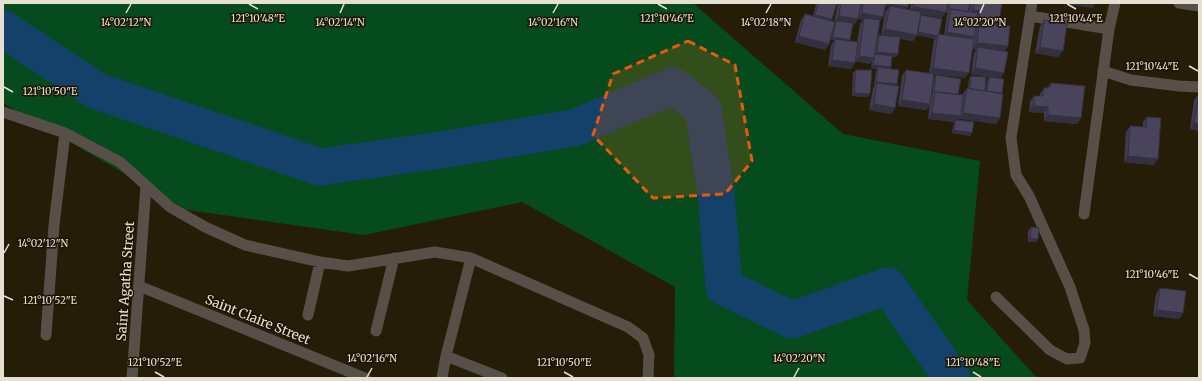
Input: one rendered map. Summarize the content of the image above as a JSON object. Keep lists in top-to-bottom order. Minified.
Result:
{"streets":{"street":["Saint Agatha Street","Saint Claire Street"]},"crossings":[["Saint Agatha Street","Saint Claire Street"]],"coordinates":["121°10'48\"E","121°10'46\"E","121°10'44\"E","14°02'12\"N","14°02'14\"N","14°02'16\"N","14°02'18\"N","14°02'20\"N","121°10'50\"E","121°10'52\"E"]}
